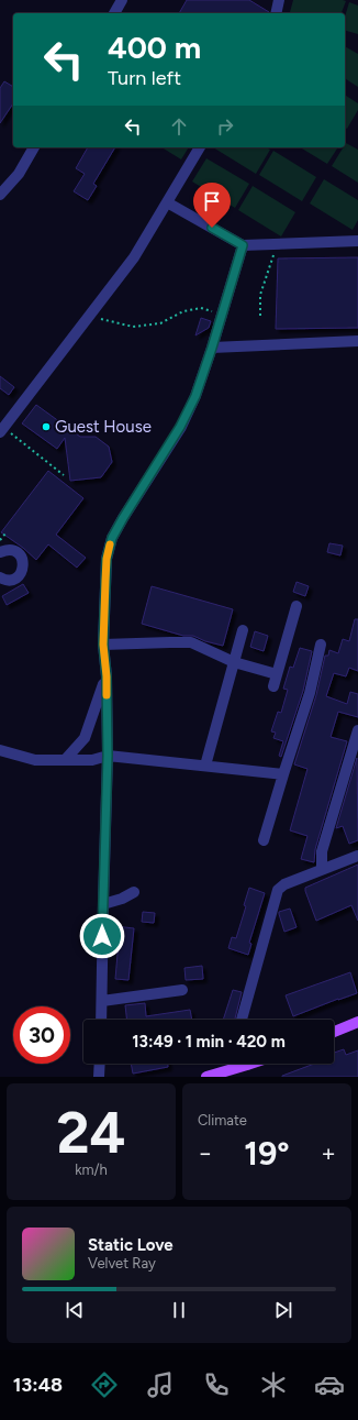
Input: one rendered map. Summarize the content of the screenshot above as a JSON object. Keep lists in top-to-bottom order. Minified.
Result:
{"places":["Guest House"],"page":{"turn":["400 m","Turn left"],"limit":"30","trip":"13:49 · 1 min · 420 m","tile":[["24","km/h"],"Climate"],"heat":["−","19°","+"],"song":["Static Love","Velvet Ray"],"tabs":"13:48"}}
